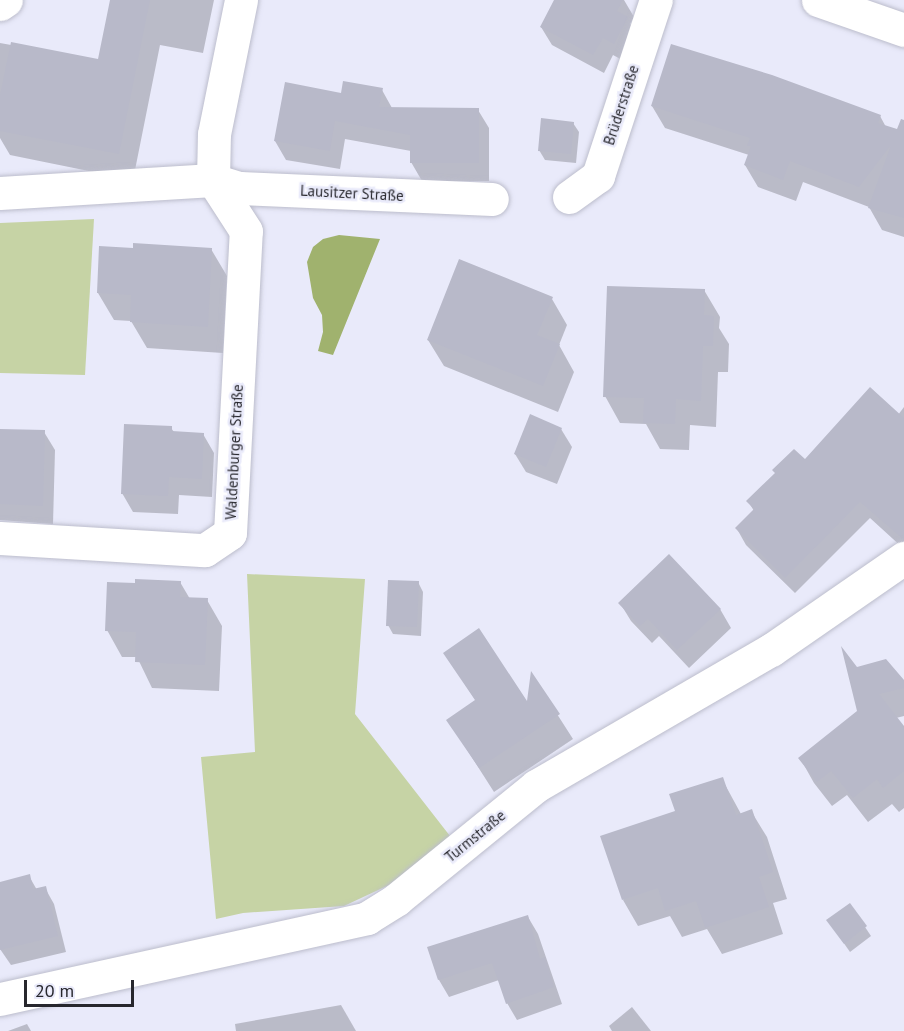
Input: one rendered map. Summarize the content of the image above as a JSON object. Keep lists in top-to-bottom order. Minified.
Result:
{"streets":{"street":["Brüderstraße","Lausitzer Straße","Waldenburger Straße","Turmstraße"]},"crossings":[["Lausitzer Straße","Waldenburger Straße"]],"scale_bar":"20 m"}
